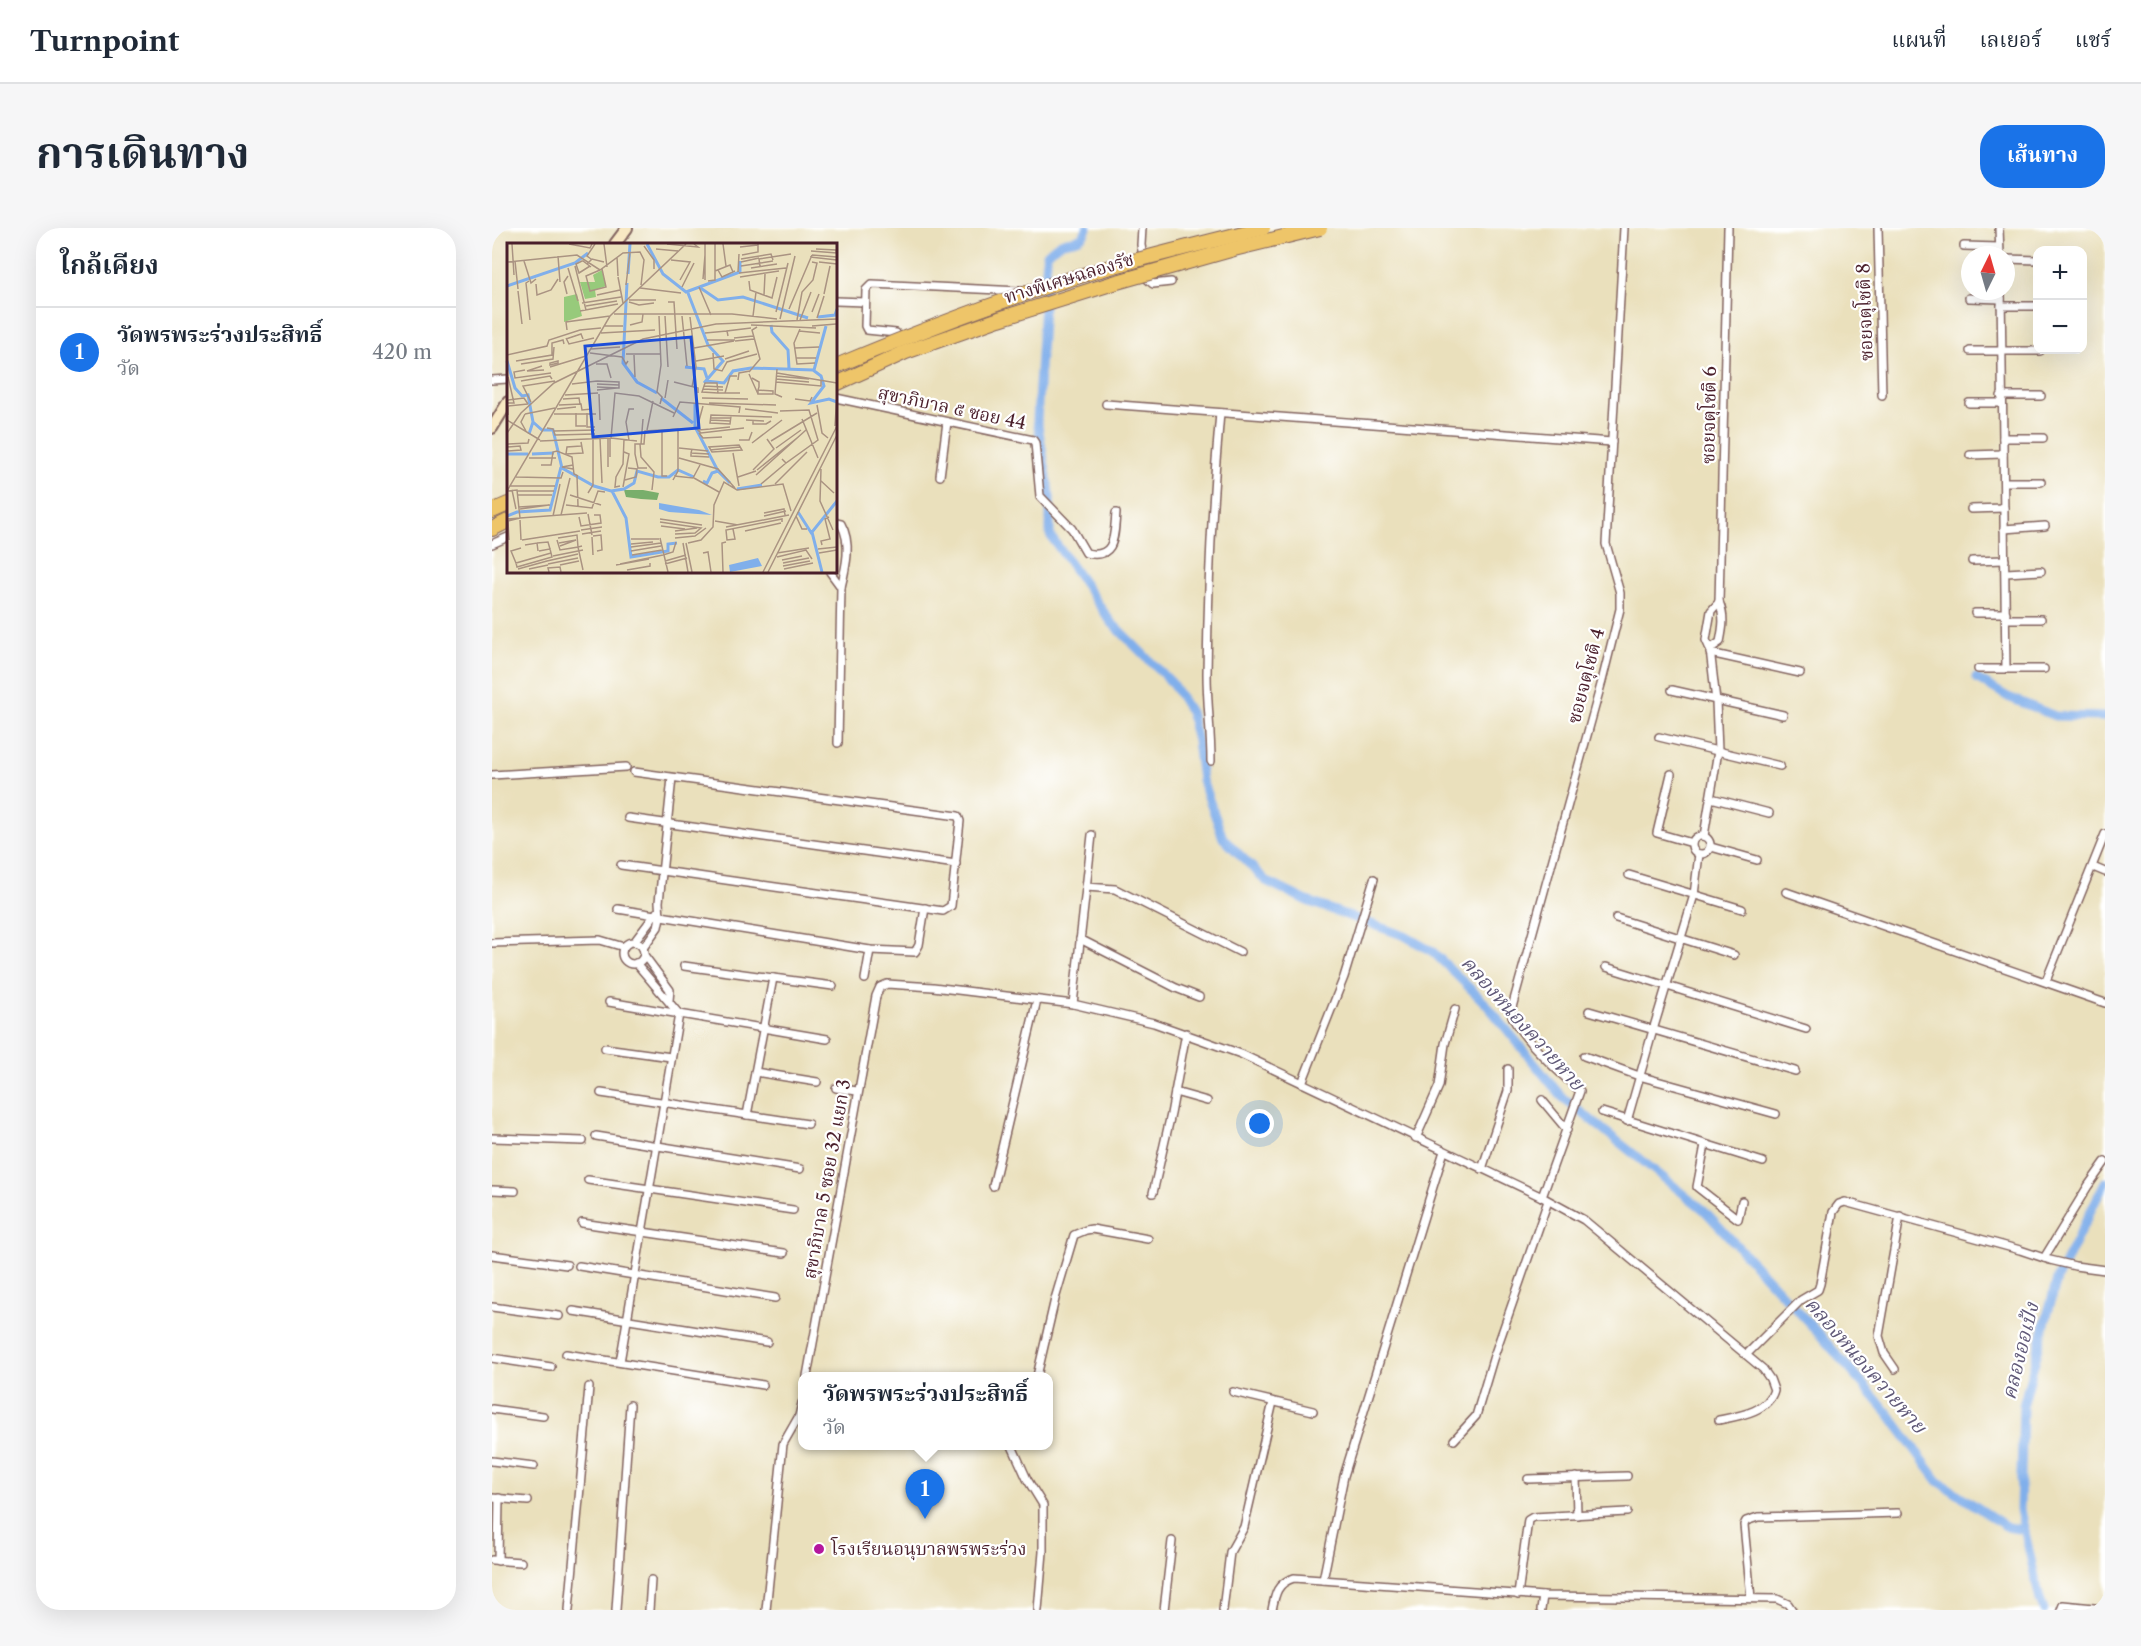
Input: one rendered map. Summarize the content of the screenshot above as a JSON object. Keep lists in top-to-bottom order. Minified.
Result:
{"streets":{"highway":["ทางพิเศษฉลองรัช"],"street":["ซอยจตุโชติ 8","สุขาภิบาล ๕ ซอย 44","ซอยจตุโชติ 6","ซอยจตุโชติ 4","สุขาภิบาล 5 ซอย 32 แยก 3"]},"water":["คลองหนองควายหาย","คลองออเป้ง"],"places":["โรงเรียนอนุบาลพรพระร่วง"],"north":"top","page":{"header":"Turnpoint","nav":["แผนที่","เลเยอร์","แชร์"],"title":"การเดินทาง","buttons":"เส้นทาง","heading":"ใกล้เคียง","map_buttons":["+","−"],"list":[{"mark":"1","name":"วัดพรพระร่วงประสิทธิ์","note":"วัด","value":"420 m"}],"popup":["วัดพรพระร่วงประสิทธิ์","วัด"],"pins":"1"}}
